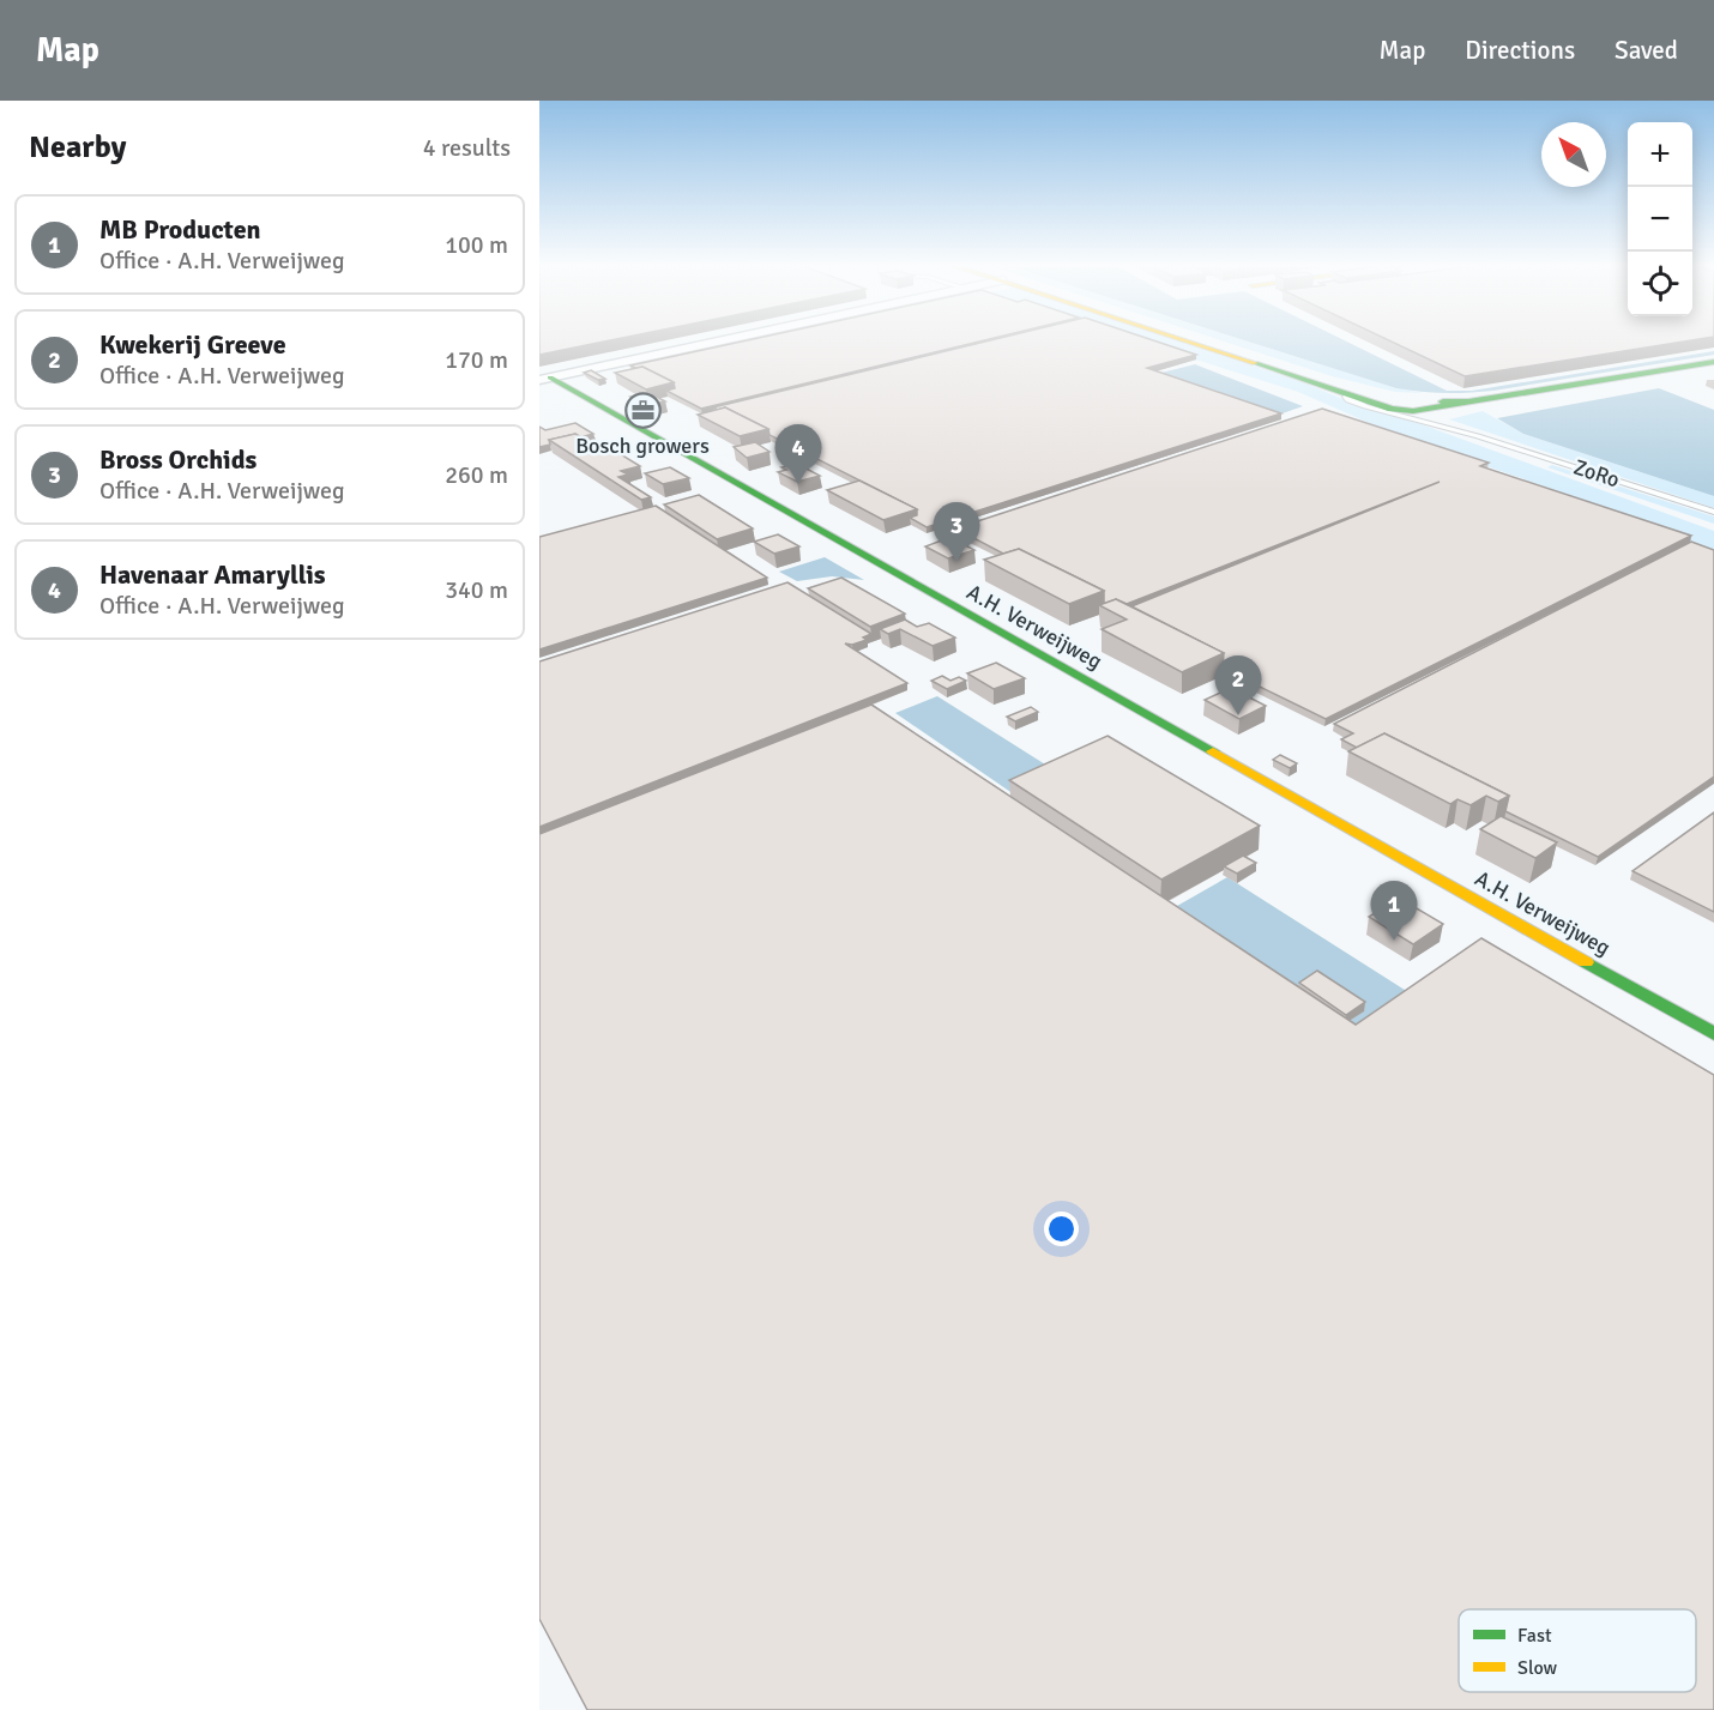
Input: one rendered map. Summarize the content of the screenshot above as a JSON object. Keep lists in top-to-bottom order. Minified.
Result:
{"streets":{"street":["A.H. Verweijweg"],"lane":["ZoRo"]},"places":{"office":["Bosch growers"]},"legend":["Fast","Slow"],"north":"top left","page":{"header":"Map","nav":["Map","Directions","Saved"],"heading":["Nearby","4 results"],"map_buttons":["+","−"],"list":[{"mark":"1","name":"MB Producten","note":"Office · A.H. Verweijweg","value":"100 m"},{"mark":"2","name":"Kwekerij Greeve","note":"Office · A.H. Verweijweg","value":"170 m"},{"mark":"3","name":"Bross Orchids","note":"Office · A.H. Verweijweg","value":"260 m"},{"mark":"4","name":"Havenaar Amaryllis","note":"Office · A.H. Verweijweg","value":"340 m"}],"pins":["4","3","2","1"]}}
